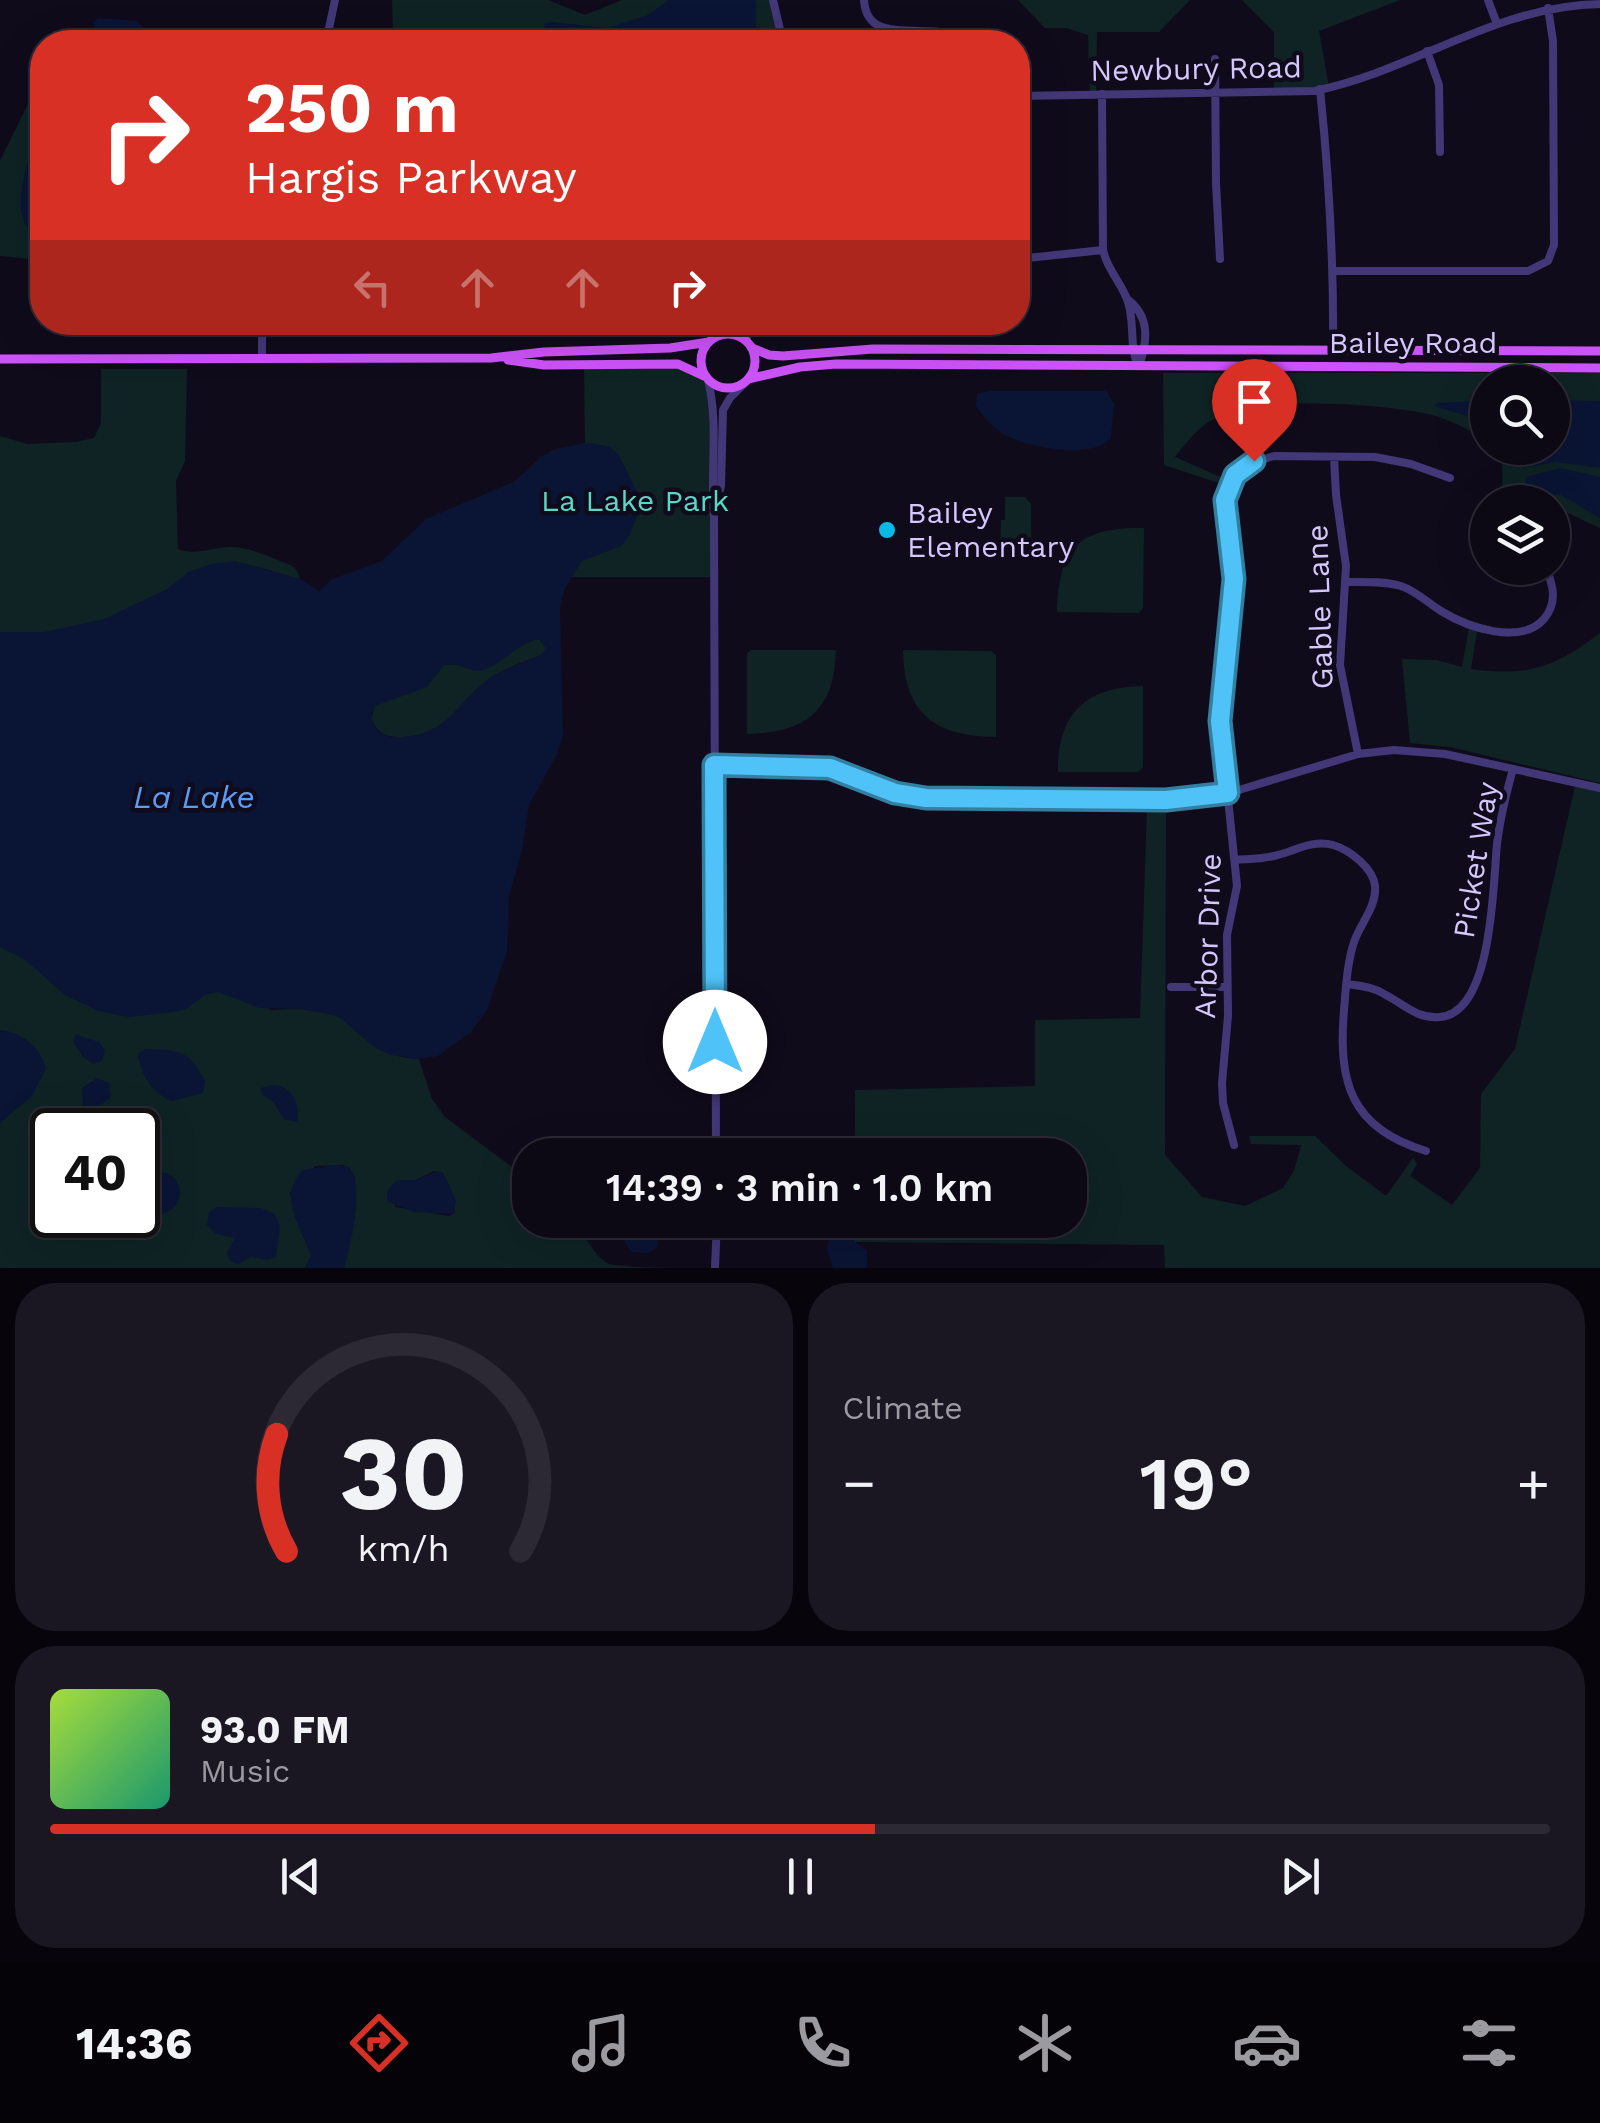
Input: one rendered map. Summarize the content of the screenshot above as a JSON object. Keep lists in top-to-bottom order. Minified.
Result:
{"streets":{"main road":["Bailey Road"],"street":["Newbury Road","Gable Lane","Picket Way","Arbor Drive"]},"crossings":[["Gable Lane","Arbor Drive"]],"water":["La Lake"],"parks":["La Lake Park"],"places":["Bailey Elementary"],"page":{"turn":["250 m","Hargis Parkway"],"limit":"40","trip":"14:39 · 3 min · 1.0 km","tile":"Climate","heat":["−","19°","+"],"song":["93.0 FM","Music"],"tabs":"14:36","gauge":["30","km/h"]}}
